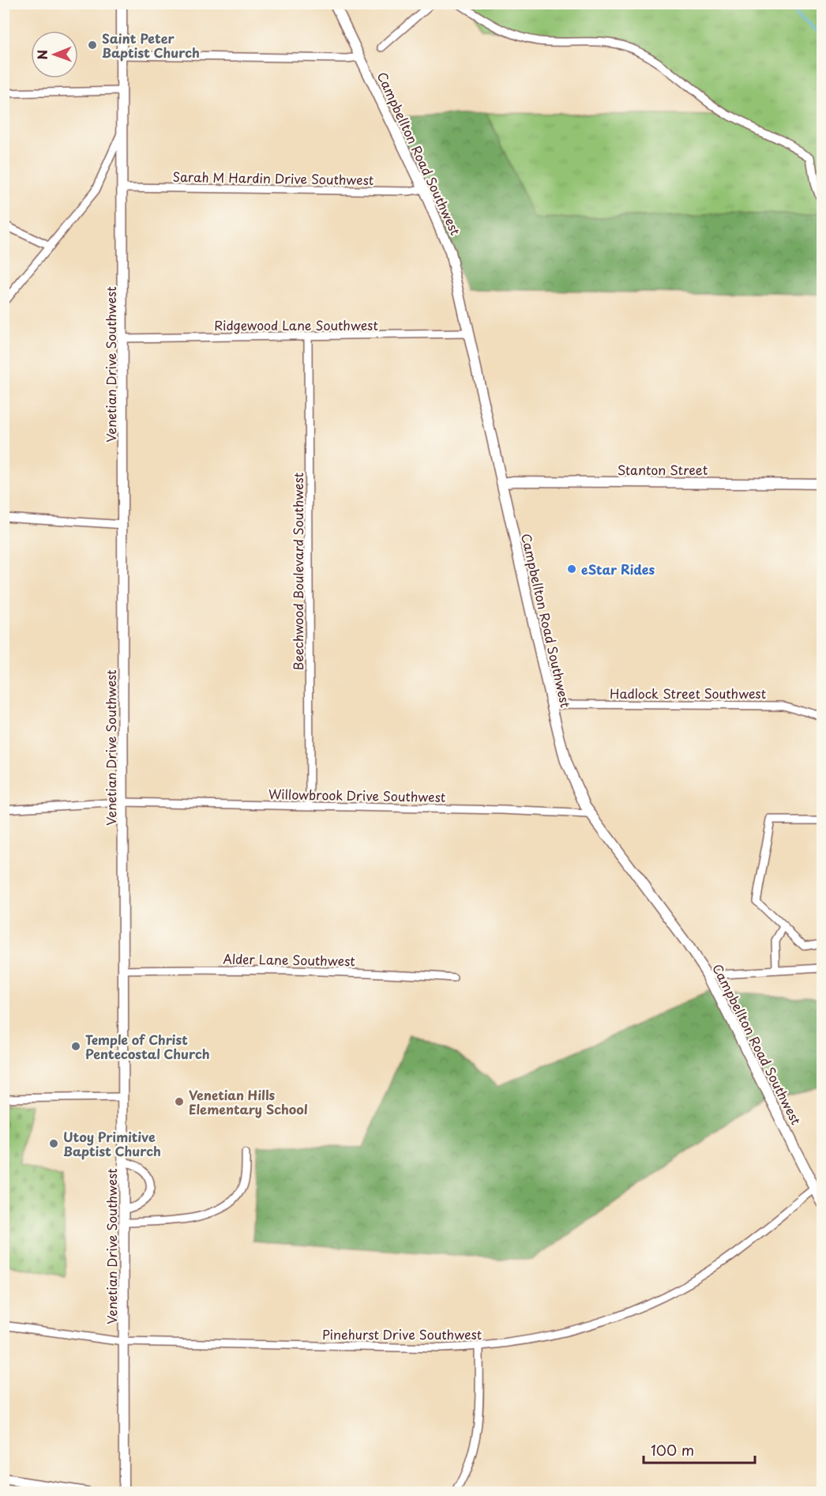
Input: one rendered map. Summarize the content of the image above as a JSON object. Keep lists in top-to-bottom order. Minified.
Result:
{"streets":{"street":["Campbellton Road Southwest","Sarah M Hardin Drive Southwest","Ridgewood Lane Southwest","Venetian Drive Southwest","Stanton Street","Beechwood Boulevard Southwest","Hadlock Street Southwest","Willowbrook Drive Southwest","Alder Lane Southwest","Pinehurst Drive Southwest"]},"crossings":[["Campbellton Road Southwest","Sarah M Hardin Drive Southwest"],["Campbellton Road Southwest","Ridgewood Lane Southwest"],["Campbellton Road Southwest","Stanton Street"],["Campbellton Road Southwest","Hadlock Street Southwest"],["Campbellton Road Southwest","Willowbrook Drive Southwest"],["Campbellton Road Southwest","Pinehurst Drive Southwest"],["Sarah M Hardin Drive Southwest","Venetian Drive Southwest"],["Ridgewood Lane Southwest","Venetian Drive Southwest"],["Ridgewood Lane Southwest","Beechwood Boulevard Southwest"],["Venetian Drive Southwest","Willowbrook Drive Southwest"],["Venetian Drive Southwest","Alder Lane Southwest"],["Venetian Drive Southwest","Pinehurst Drive Southwest"],["Beechwood Boulevard Southwest","Willowbrook Drive Southwest"]],"places":["Saint Peter Baptist Church","eStar Rides","Temple of Christ Pentecostal Church","Venetian Hills Elementary School","Utoy Primitive Baptist Church"],"scale_bar":"100 m","north":"left"}
